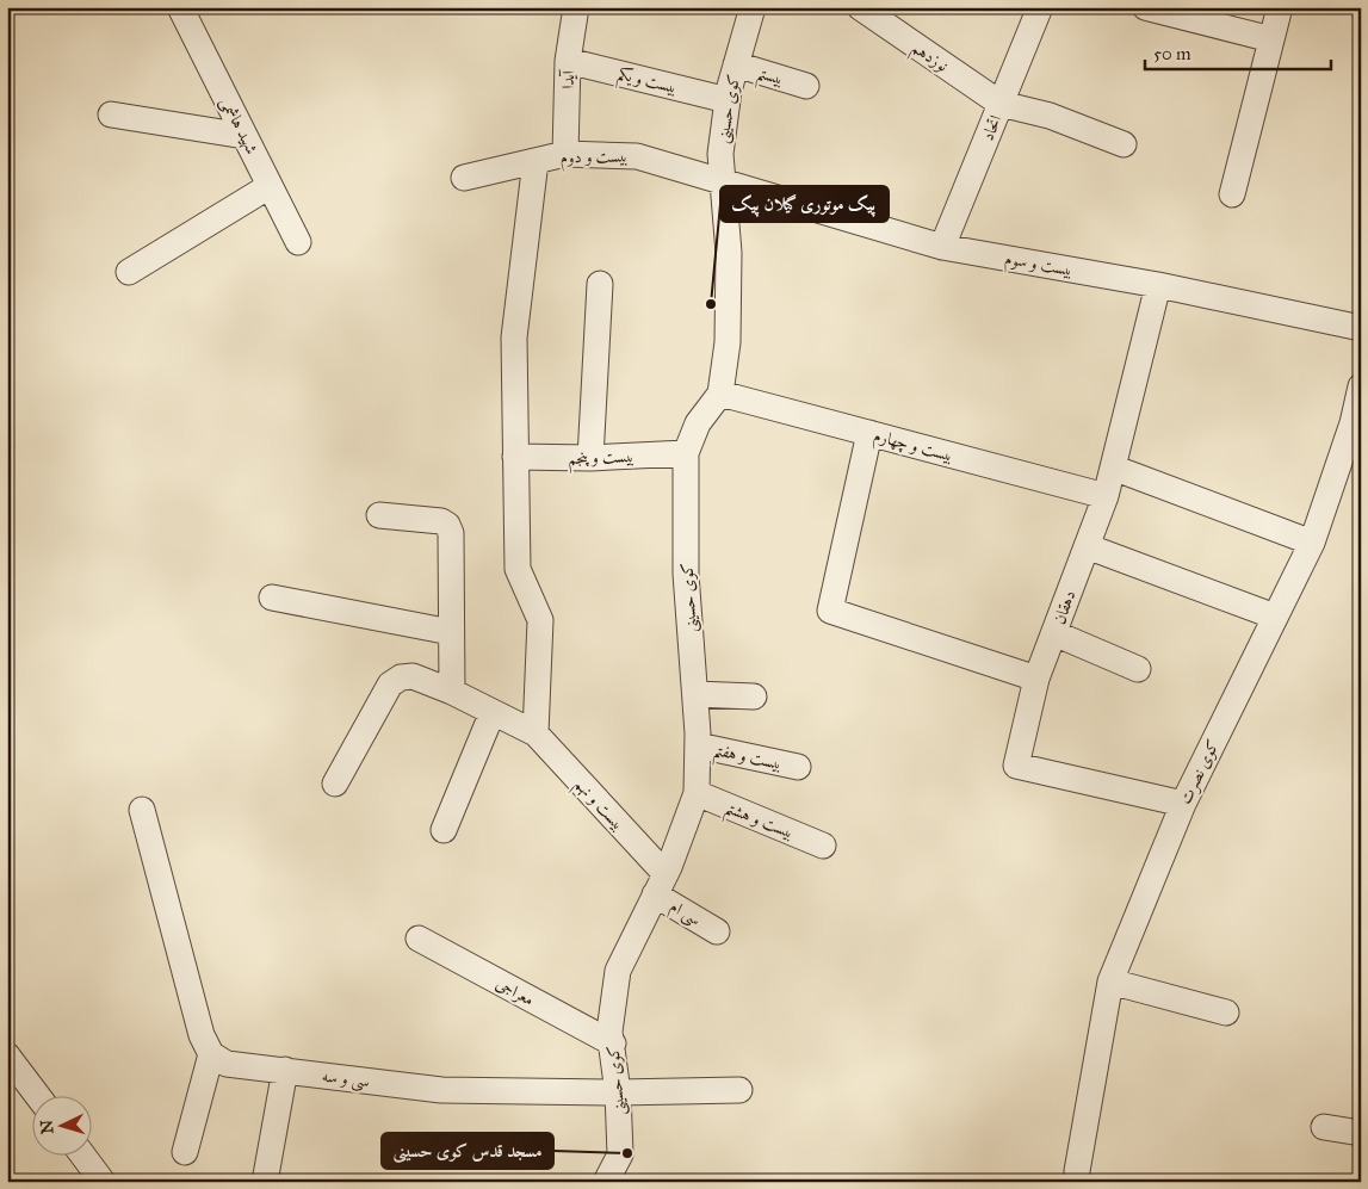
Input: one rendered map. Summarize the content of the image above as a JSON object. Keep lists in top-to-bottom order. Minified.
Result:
{"streets":{"street":["نوزدهم","بیستم","آیدا","بیست و یکم","کوی حسینی","شهید هاشمی","اتحاد","بیست و دوم","بیست و سوم","بیست و چهارم","بیست و پنجم","دهقان","بیست و هفتم","کوی نصرت","بیست و نهم","بیست و هشتم","سی ام","معراجی","سی و سه"]},"crossings":[["نوزدهم","اتحاد"],["بیستم","کوی حسینی"],["آیدا","بیست و یکم"],["آیدا","بیست و دوم"],["بیست و یکم","کوی حسینی"],["کوی حسینی","بیست و دوم"],["کوی حسینی","بیست و سوم"],["کوی حسینی","بیست و چهارم"],["کوی حسینی","بیست و پنجم"],["کوی حسینی","بیست و هفتم"],["کوی حسینی","بیست و نهم"],["کوی حسینی","بیست و هشتم"],["کوی حسینی","سی ام"],["کوی حسینی","معراجی"],["کوی حسینی","سی و سه"],["اتحاد","بیست و سوم"],["بیست و دوم","بیست و سوم"],["بیست و سوم","دهقان"],["بیست و چهارم","دهقان"],["دهقان","کوی نصرت"],["بیست و نهم","سی ام"]],"places":["پیک موتوری گیلان پیک","مسجد قدس کوی حسینی"],"scale_bar":"50 m","north":"left"}
